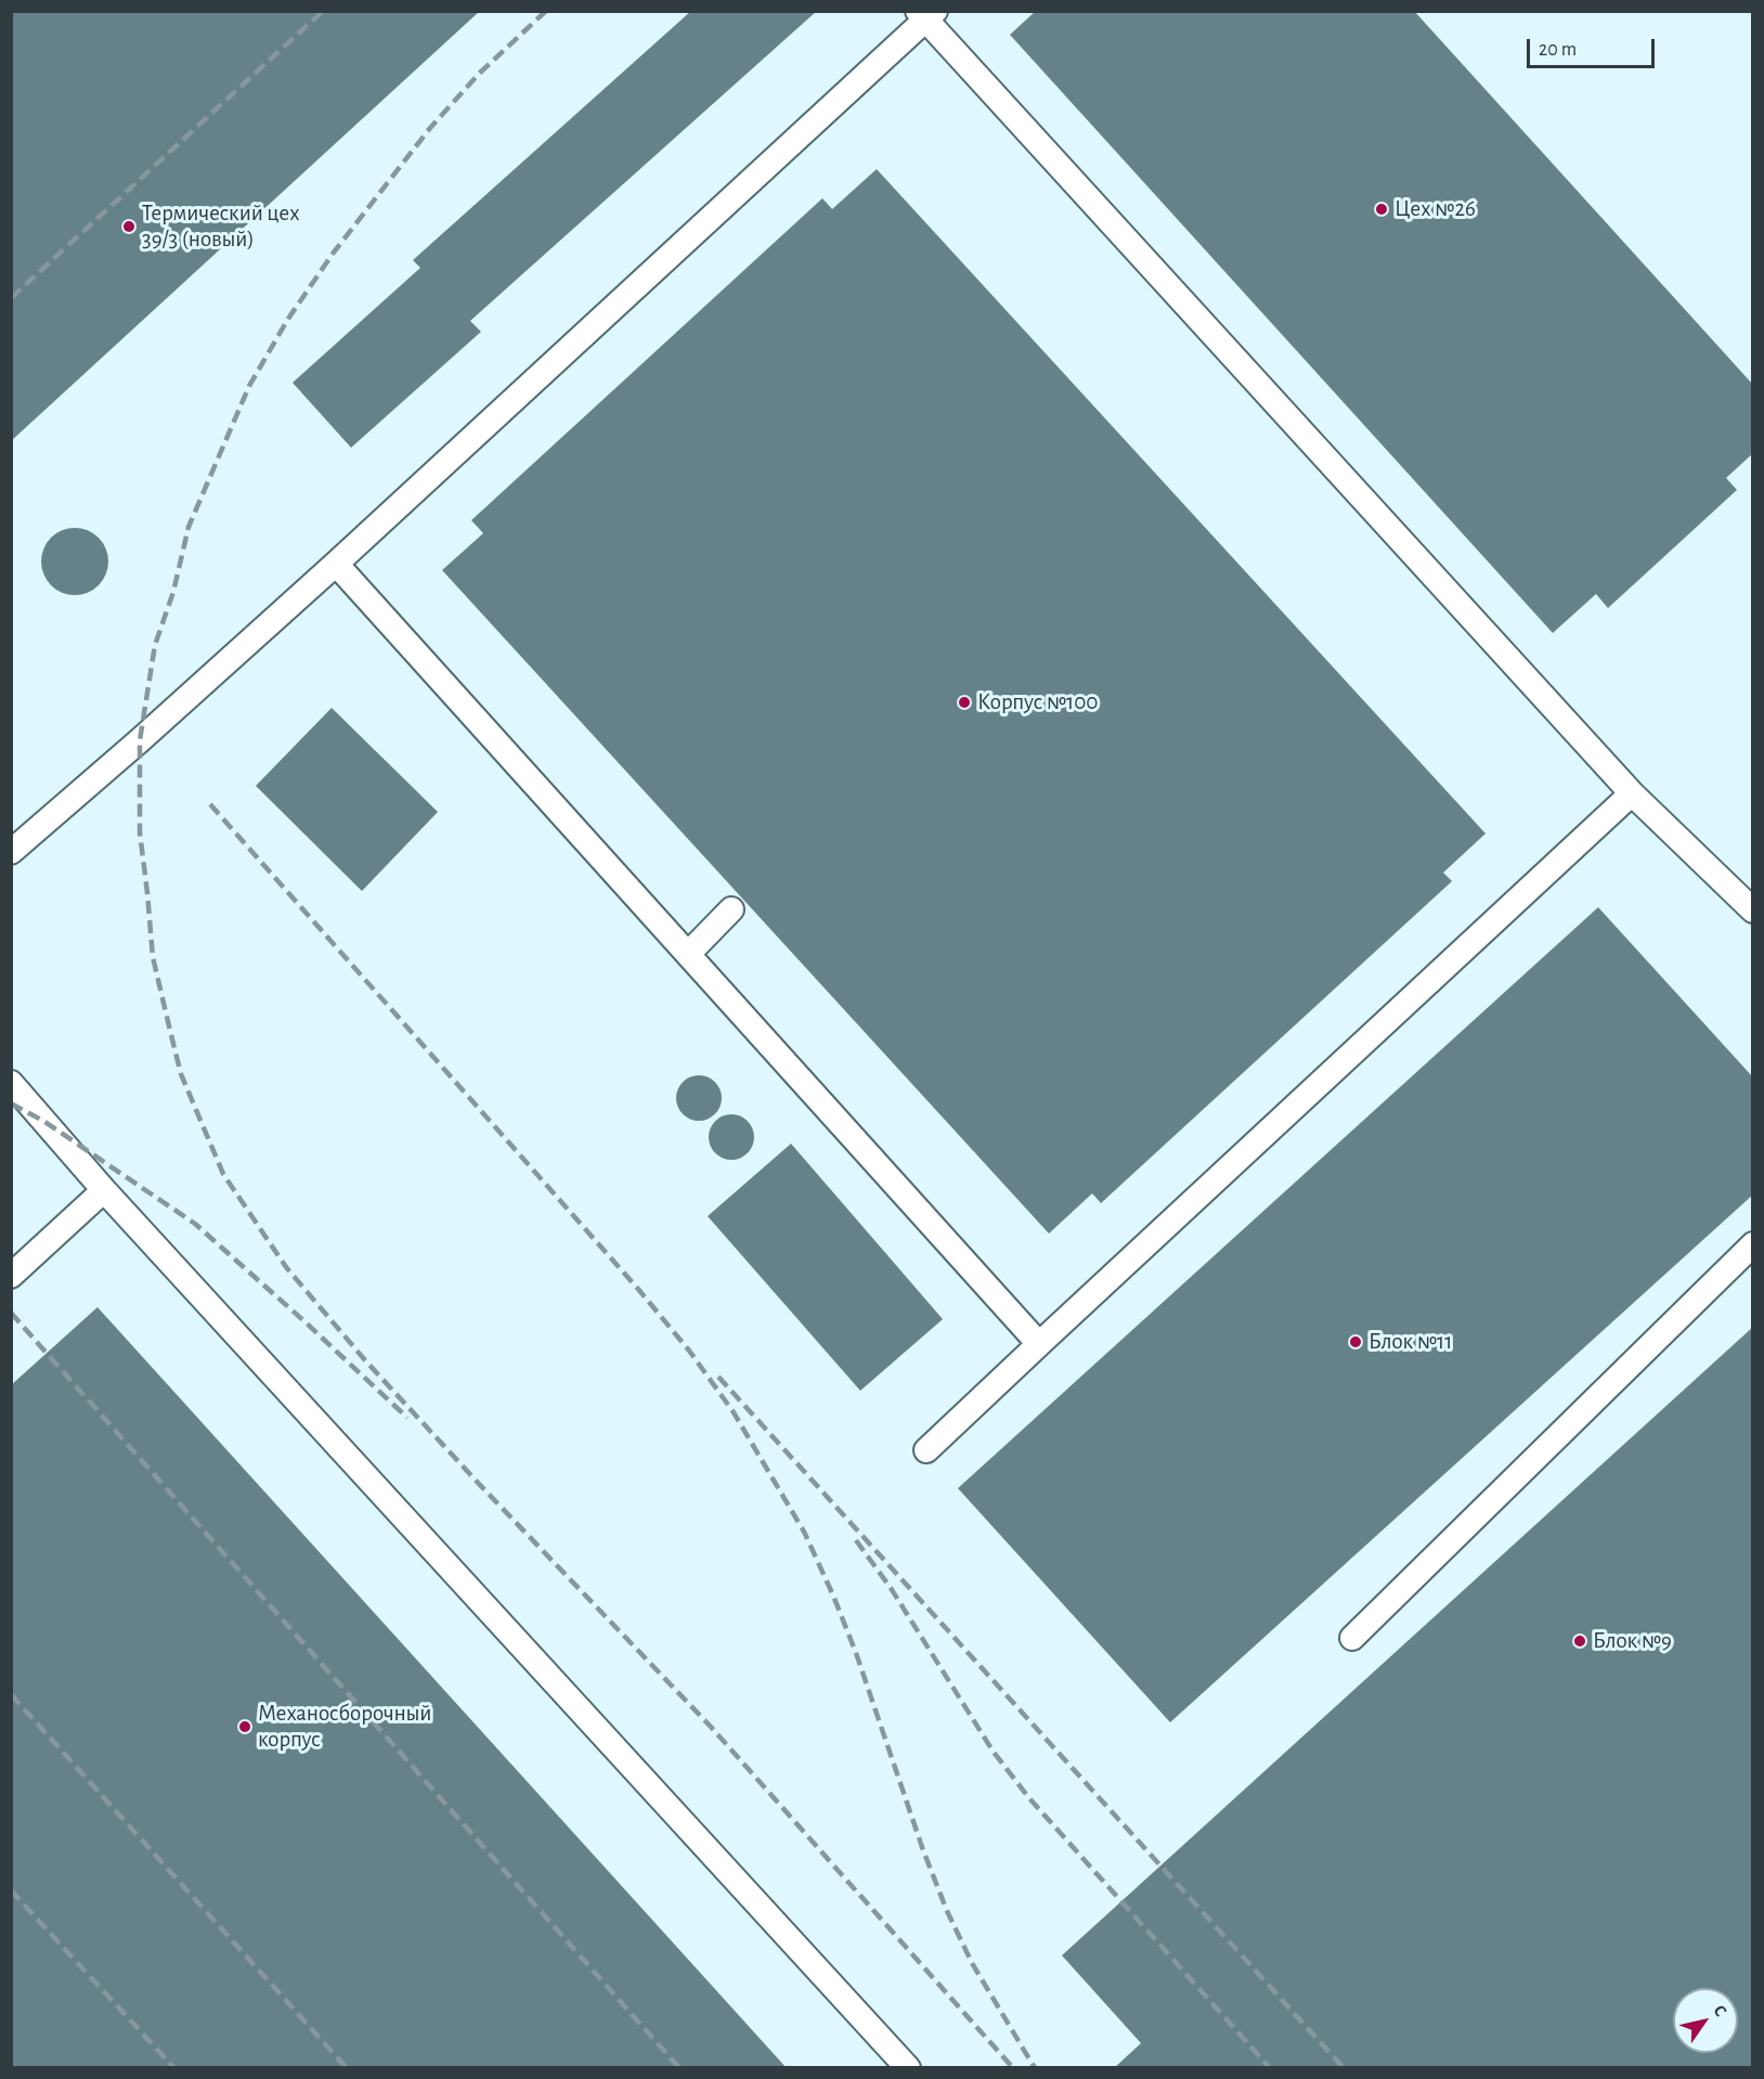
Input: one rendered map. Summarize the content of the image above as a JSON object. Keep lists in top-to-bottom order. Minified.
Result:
{"places":["Цех №26","Термический цех 39/3 (новый)","Корпус №100","Блок №11","Блок №9","Механосборочный корпус"],"scale_bar":"20 m","north":"top right"}
